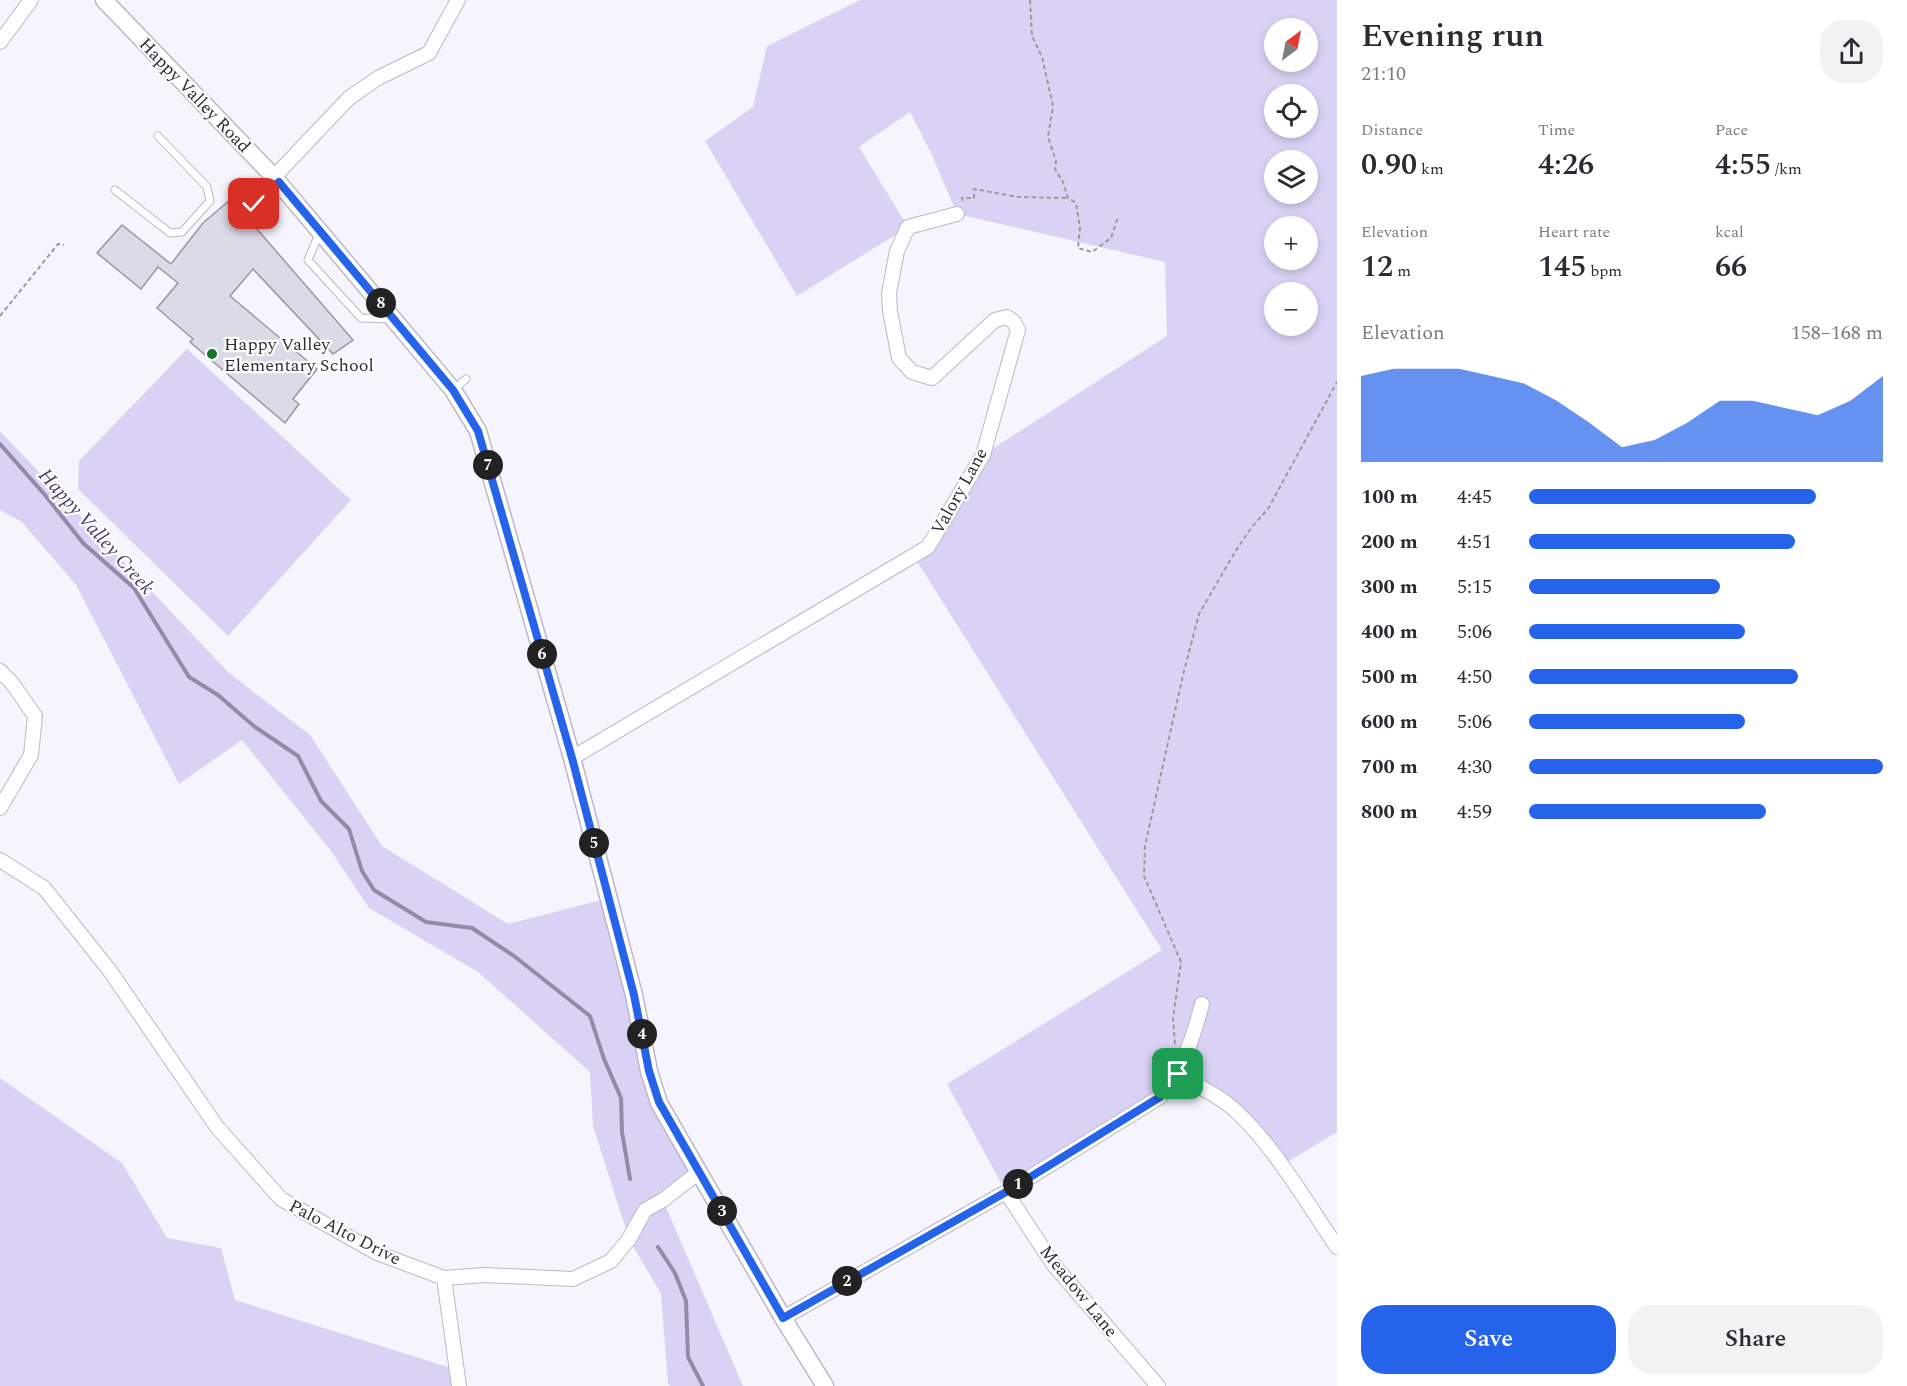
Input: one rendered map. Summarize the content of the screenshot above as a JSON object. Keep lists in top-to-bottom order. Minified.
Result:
{"streets":{"street":["Happy Valley Road","Valory Lane","Palo Alto Drive","Meadow Lane"]},"crossings":[["Happy Valley Road","Valory Lane"],["Happy Valley Road","Palo Alto Drive"]],"water":["Happy Valley Creek"],"places":["Happy Valley Elementary School"],"north":"top right","page":{"heading":["Evening run","21:10"],"map_buttons":["+","−"],"stats":[["Distance","0.90 km"],["Time","4:26"],["Pace","4:55 /km"],["Elevation","12 m"],["Heart rate","145 bpm"],["kcal","66"]],"pins":["8","7","6","5","4","1","3","2"],"chart":["Elevation","158–168 m"],"list":[{"name":"100 m","note":"4:45"},{"name":"200 m","note":"4:51"},{"name":"300 m","note":"5:15"},{"name":"400 m","note":"5:06"},{"name":"500 m","note":"4:50"},{"name":"600 m","note":"5:06"},{"name":"700 m","note":"4:30"},{"name":"800 m","note":"4:59"}],"buttons":["Save","Share"]}}
